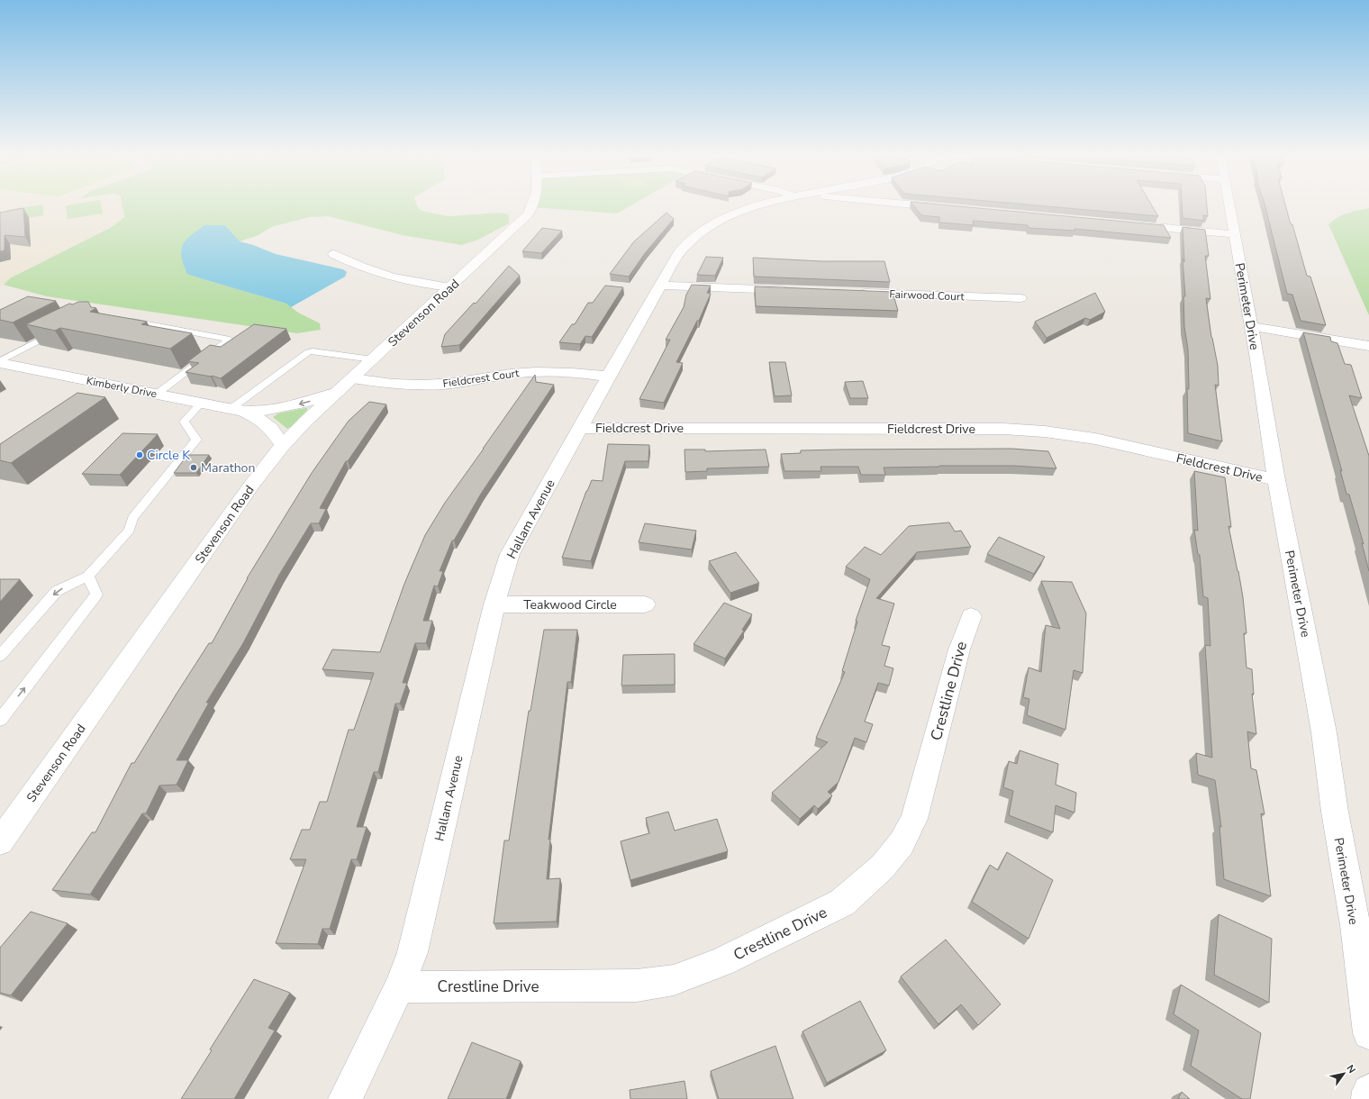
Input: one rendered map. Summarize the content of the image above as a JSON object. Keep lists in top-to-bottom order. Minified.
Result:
{"streets":{"street":["Fairwood Court","Perimeter Drive","Stevenson Road","Fieldcrest Court","Kimberly Drive","Fieldcrest Drive","Hallam Avenue","Teakwood Circle","Crestline Drive"]},"crossings":[["Perimeter Drive","Fieldcrest Drive"],["Stevenson Road","Fieldcrest Court"],["Stevenson Road","Kimberly Drive"],["Fieldcrest Court","Hallam Avenue"],["Fieldcrest Drive","Hallam Avenue"],["Hallam Avenue","Teakwood Circle"],["Hallam Avenue","Crestline Drive"]],"places":["Circle K","Marathon"],"north":"top right"}
